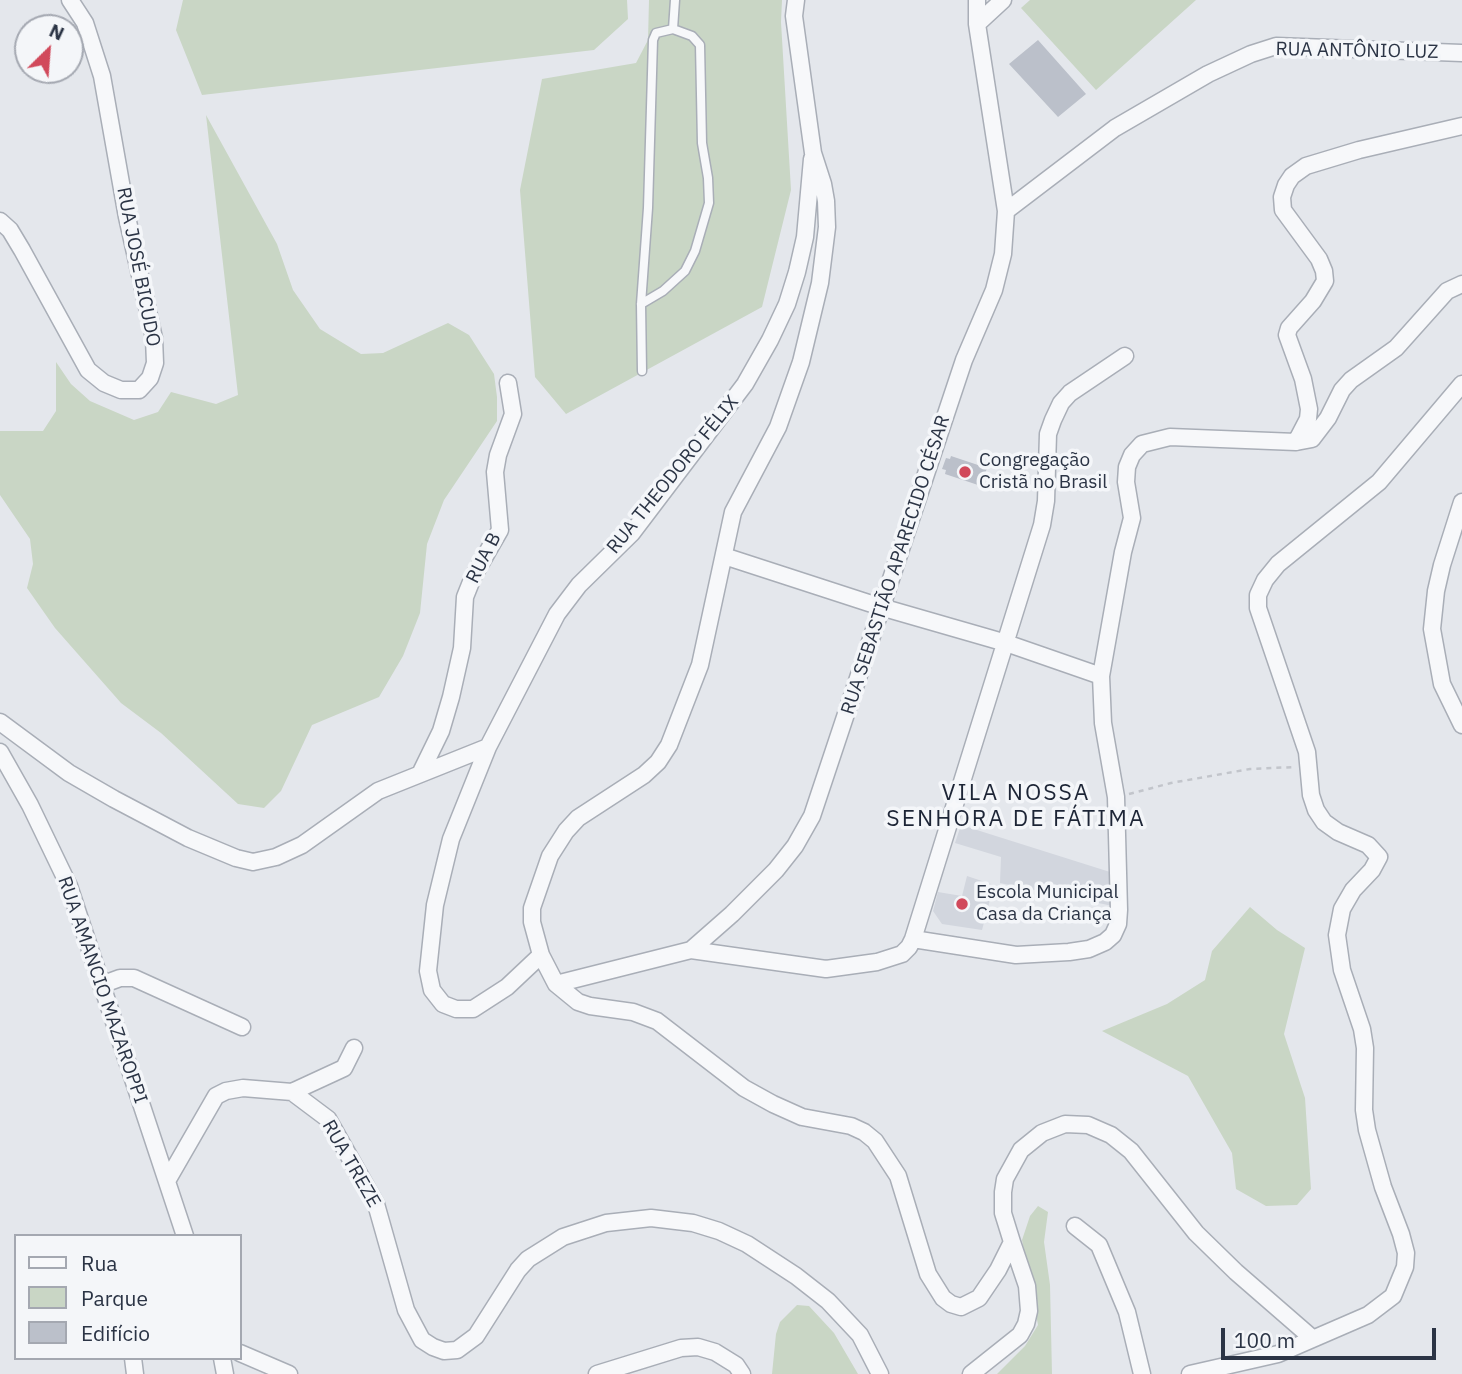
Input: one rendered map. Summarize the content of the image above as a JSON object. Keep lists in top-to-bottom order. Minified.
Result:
{"streets":{"street":["RUA ANTÔNIO LUZ","RUA JOSÉ BICUDO","RUA THEODORO FÉLIX","RUA B","RUA SEBASTIÃO APARECIDO CÉSAR","RUA AMANCIO MAZAROPPI","RUA TREZE"]},"crossings":[["RUA ANTÔNIO LUZ","RUA SEBASTIÃO APARECIDO CÉSAR"]],"districts":["VILA NOSSA SENHORA DE FÁTIMA"],"places":["Congregação Cristã no Brasil","Escola Municipal Casa da Criança"],"legend":["Rua","Parque","Edifício"],"scale_bar":"100 m","north":"top right"}
